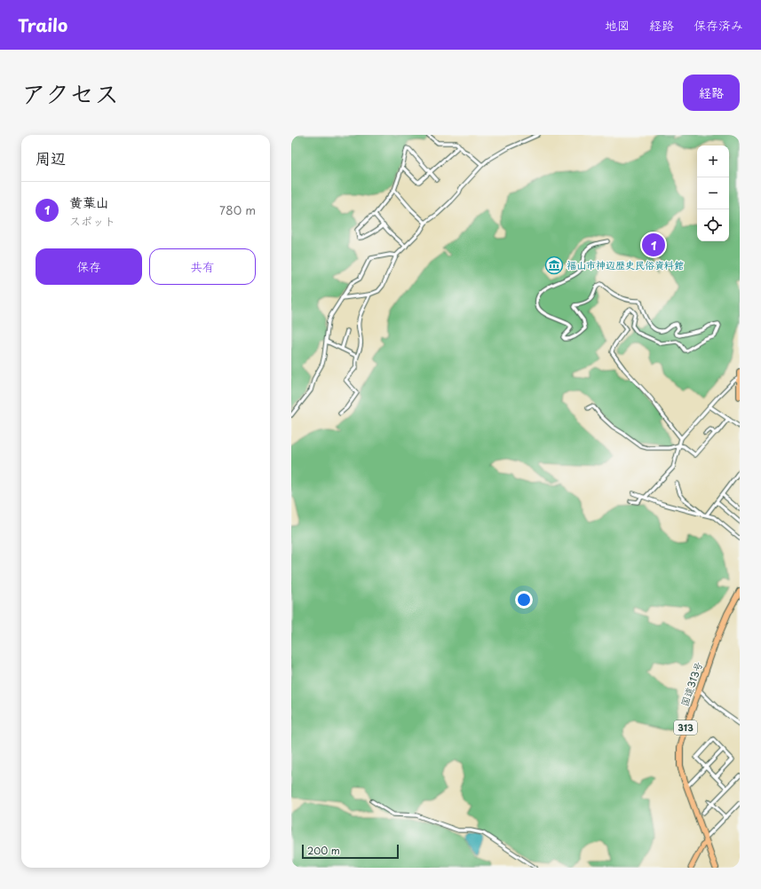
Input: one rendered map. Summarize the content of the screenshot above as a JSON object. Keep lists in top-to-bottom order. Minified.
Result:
{"streets":{"highway":["国道313号","313"]},"places":{"museum":["福山市神辺歴史民俗資料館"]},"scale_bar":"200 m","page":{"header":"Trailo","nav":["地図","経路","保存済み"],"title":"アクセス","buttons":["経路",["保存","共有"]],"heading":"周辺","map_buttons":["+","−"],"list":[{"mark":"1","name":"黄葉山","note":"スポット","value":"780 m"}],"pins":"1","scale":"200 m"}}
